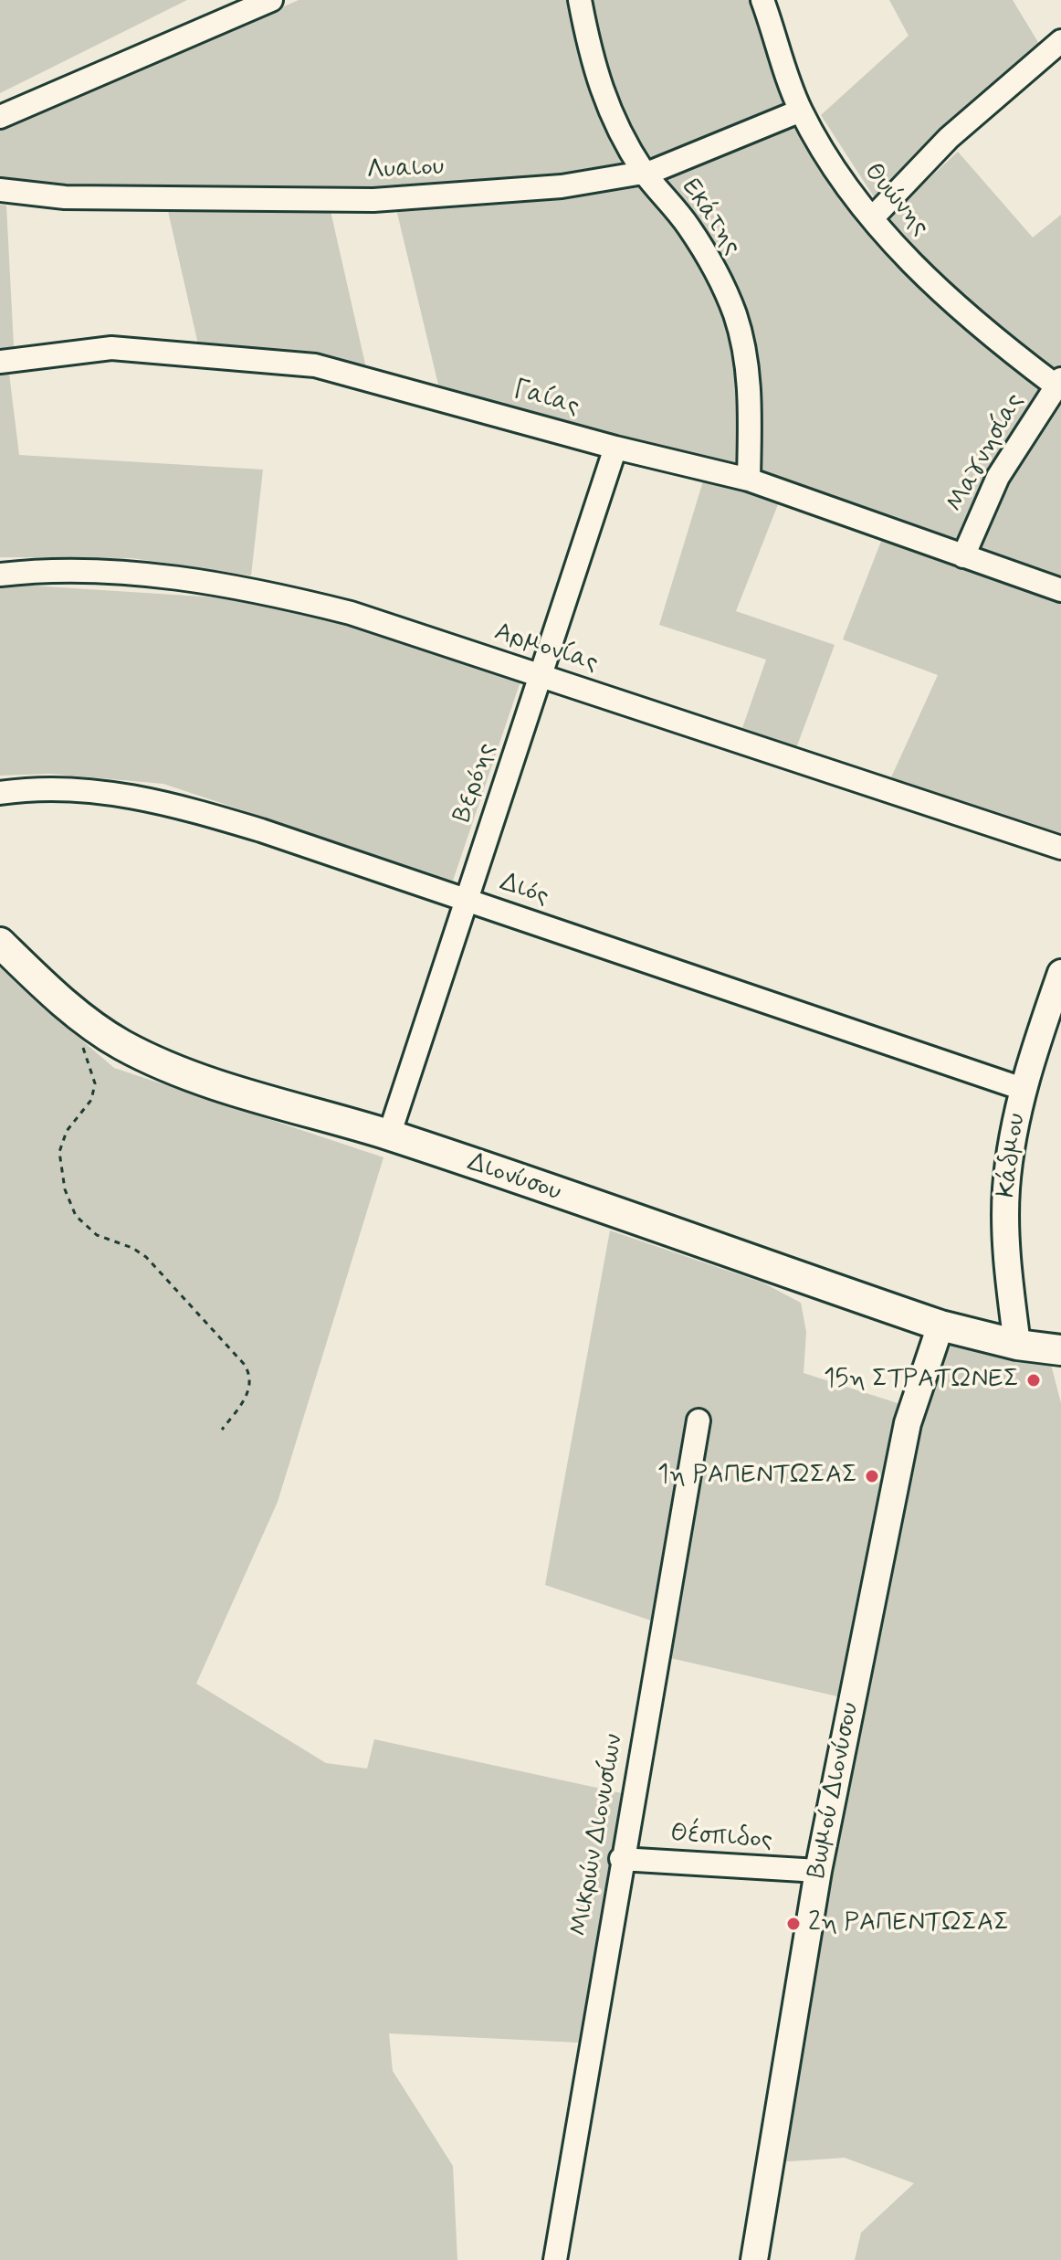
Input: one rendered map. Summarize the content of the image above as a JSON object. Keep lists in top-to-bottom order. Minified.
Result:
{"streets":{"main road":["Διονύσου"],"street":["Λυαιου","Θυώνης","Εκάτης","Γαίας","Μαγνησίας","Αρμονίας","Βερόης","Διός","Κάδμου","Βωμού Διονύσου","Μικρών Διονυσίων","Θέσπιδος"]},"crossings":[["Λυαιου","Θυώνης"],["Λυαιου","Εκάτης"],["Θυώνης","Μαγνησίας"],["Εκάτης","Γαίας"],["Γαίας","Μαγνησίας"],["Γαίας","Βερόης"],["Αρμονίας","Βερόης"],["Βερόης","Διός"],["Βερόης","Διονύσου"],["Διός","Κάδμου"],["Κάδμου","Διονύσου"],["Διονύσου","Βωμού Διονύσου"],["Βωμού Διονύσου","Θέσπιδος"],["Μικρών Διονυσίων","Θέσπιδος"]],"places":["15η ΣΤΡΑΤΩΝΕΣ","1η ΡΑΠΕΝΤΩΣΑΣ","2η ΡΑΠΕΝΤΩΣΑΣ"]}
